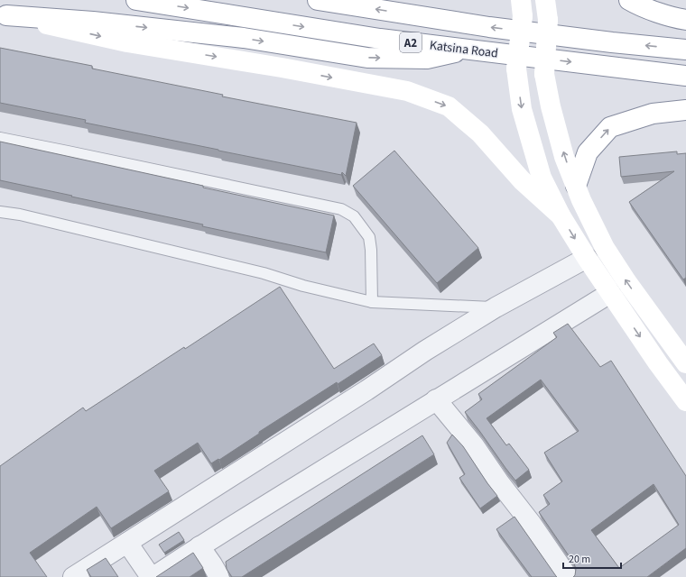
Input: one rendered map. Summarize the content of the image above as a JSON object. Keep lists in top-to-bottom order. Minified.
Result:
{"streets":{"main road":["A2","Katsina Road"]},"scale_bar":"20 m"}
